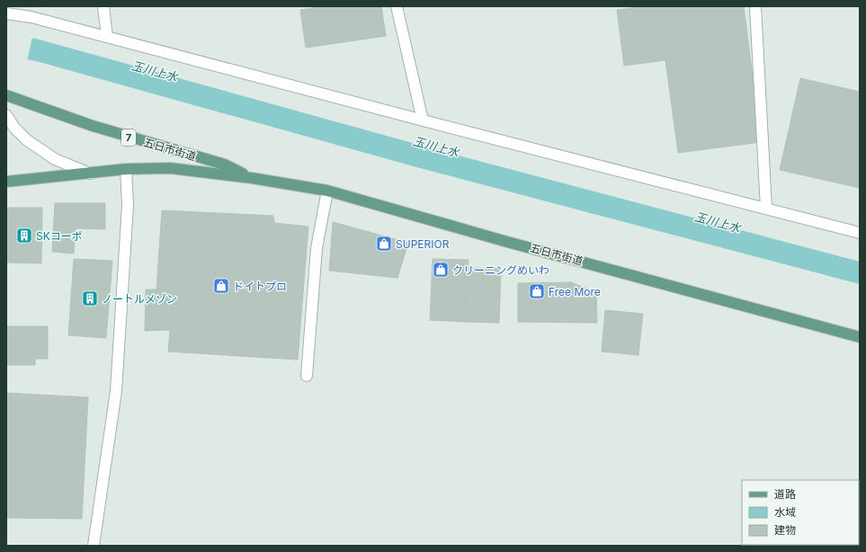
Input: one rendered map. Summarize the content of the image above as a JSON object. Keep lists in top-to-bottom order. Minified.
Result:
{"streets":{"main road":["7","五日市街道"]},"water":["玉川上水"],"places":{"building":["SKコーポ","ノートルメゾン"],"shop":["SUPERIOR","クリーニングめいわ","ドイトプロ","Free More"]},"legend":["道路","水域","建物"]}
